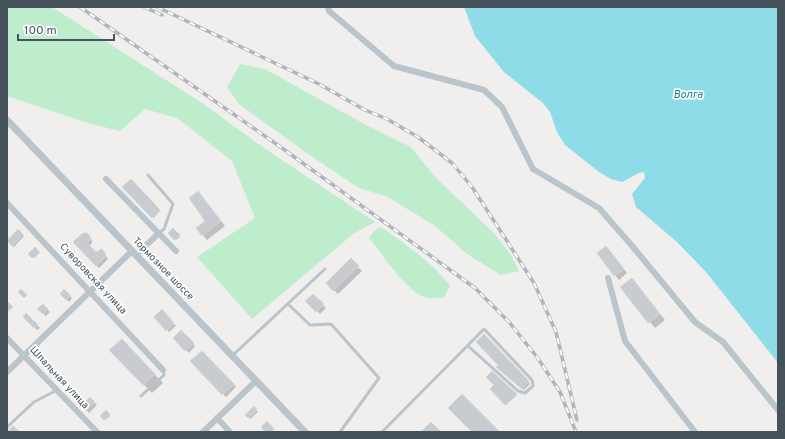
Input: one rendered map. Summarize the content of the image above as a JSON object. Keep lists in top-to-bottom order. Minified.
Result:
{"streets":{"street":["Тормозное шоссе","Суворовская улица","Шпальная улица"]},"water":["Волга"],"scale_bar":"100 m"}
